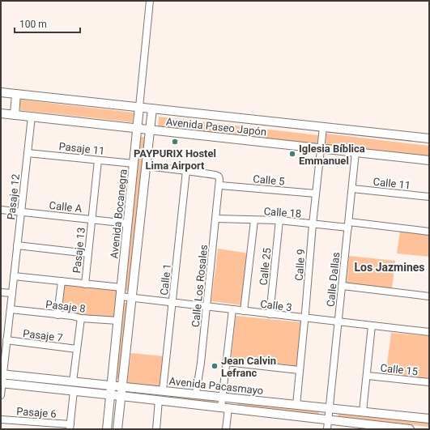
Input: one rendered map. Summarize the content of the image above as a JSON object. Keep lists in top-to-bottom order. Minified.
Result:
{"streets":{"main road":["Avenida Paseo Japón","Avenida Bocanegra","Avenida Pacasmayo"],"street":["Pasaje 11","Calle 5","Calle 11","Pasaje 12","Calle A","Calle 18","Pasaje 13","Calle 9","Calle 25","Calle 1","Calle Dallas","Calle Los Rosales","Calle 3","Pasaje 8","Pasaje 7","Calle 15","Pasaje 6"]},"crossings":[["Avenida Paseo Japón","Pasaje 12"],["Avenida Paseo Japón","Avenida Bocanegra"],["Avenida Paseo Japón","Calle 9"],["Avenida Paseo Japón","Calle Dallas"],["Pasaje 11","Pasaje 12"],["Pasaje 11","Avenida Bocanegra"],["Pasaje 11","Pasaje 13"],["Calle 5","Calle 9"],["Calle 5","Calle 1"],["Calle 5","Calle Los Rosales"],["Calle 11","Calle Dallas"],["Pasaje 12","Calle A"],["Pasaje 12","Pasaje 8"],["Pasaje 12","Pasaje 7"],["Pasaje 12","Avenida Pacasmayo"],["Calle A","Avenida Bocanegra"],["Calle A","Pasaje 13"],["Calle 18","Calle 9"],["Calle 18","Calle 25"],["Calle 18","Calle Dallas"],["Calle 18","Calle Los Rosales"],["Avenida Bocanegra","Calle 3"],["Avenida Bocanegra","Pasaje 8"],["Avenida Bocanegra","Avenida Pacasmayo"],["Calle 9","Calle 3"],["Calle 9","Avenida Pacasmayo"],["Calle 25","Calle 3"],["Calle 1","Calle 3"],["Calle 1","Avenida Pacasmayo"],["Calle Dallas","Calle 3"],["Calle Dallas","Avenida Pacasmayo"],["Calle Los Rosales","Calle 3"],["Calle Los Rosales","Avenida Pacasmayo"]],"districts":["Los Jazmines"],"places":["PAYPURIX Hostel Lima Airport","Iglesia Bíblica Emmanuel","Jean Calvin Lefranc"],"scale_bar":"100 m"}
